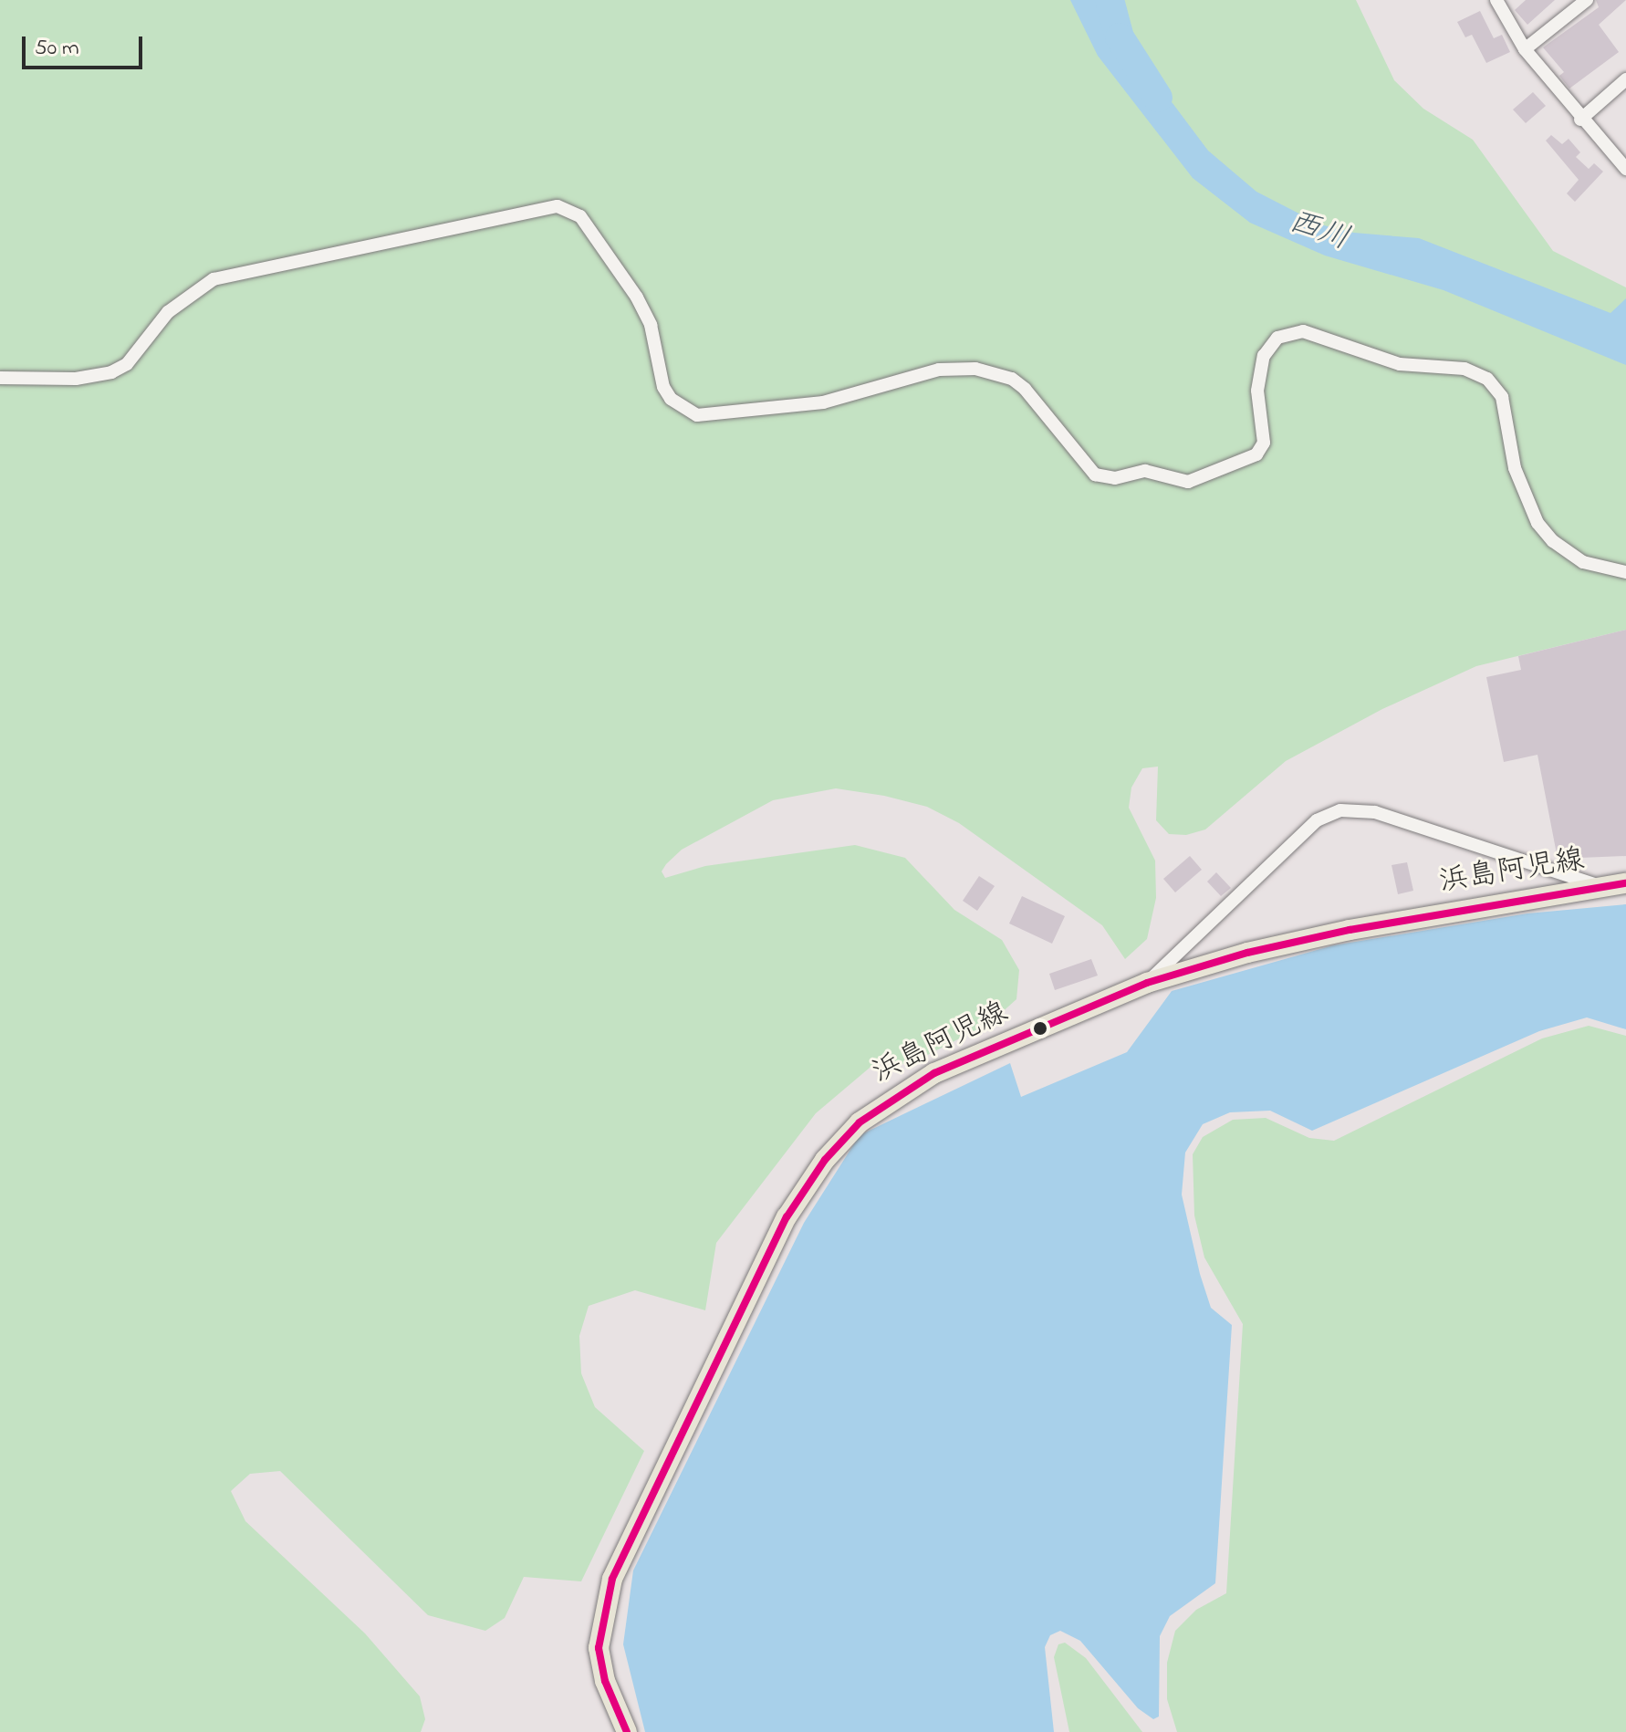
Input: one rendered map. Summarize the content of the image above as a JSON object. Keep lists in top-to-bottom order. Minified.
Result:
{"streets":{"main road":["浜島阿児線"]},"water":["西川"],"scale_bar":"50 m"}
